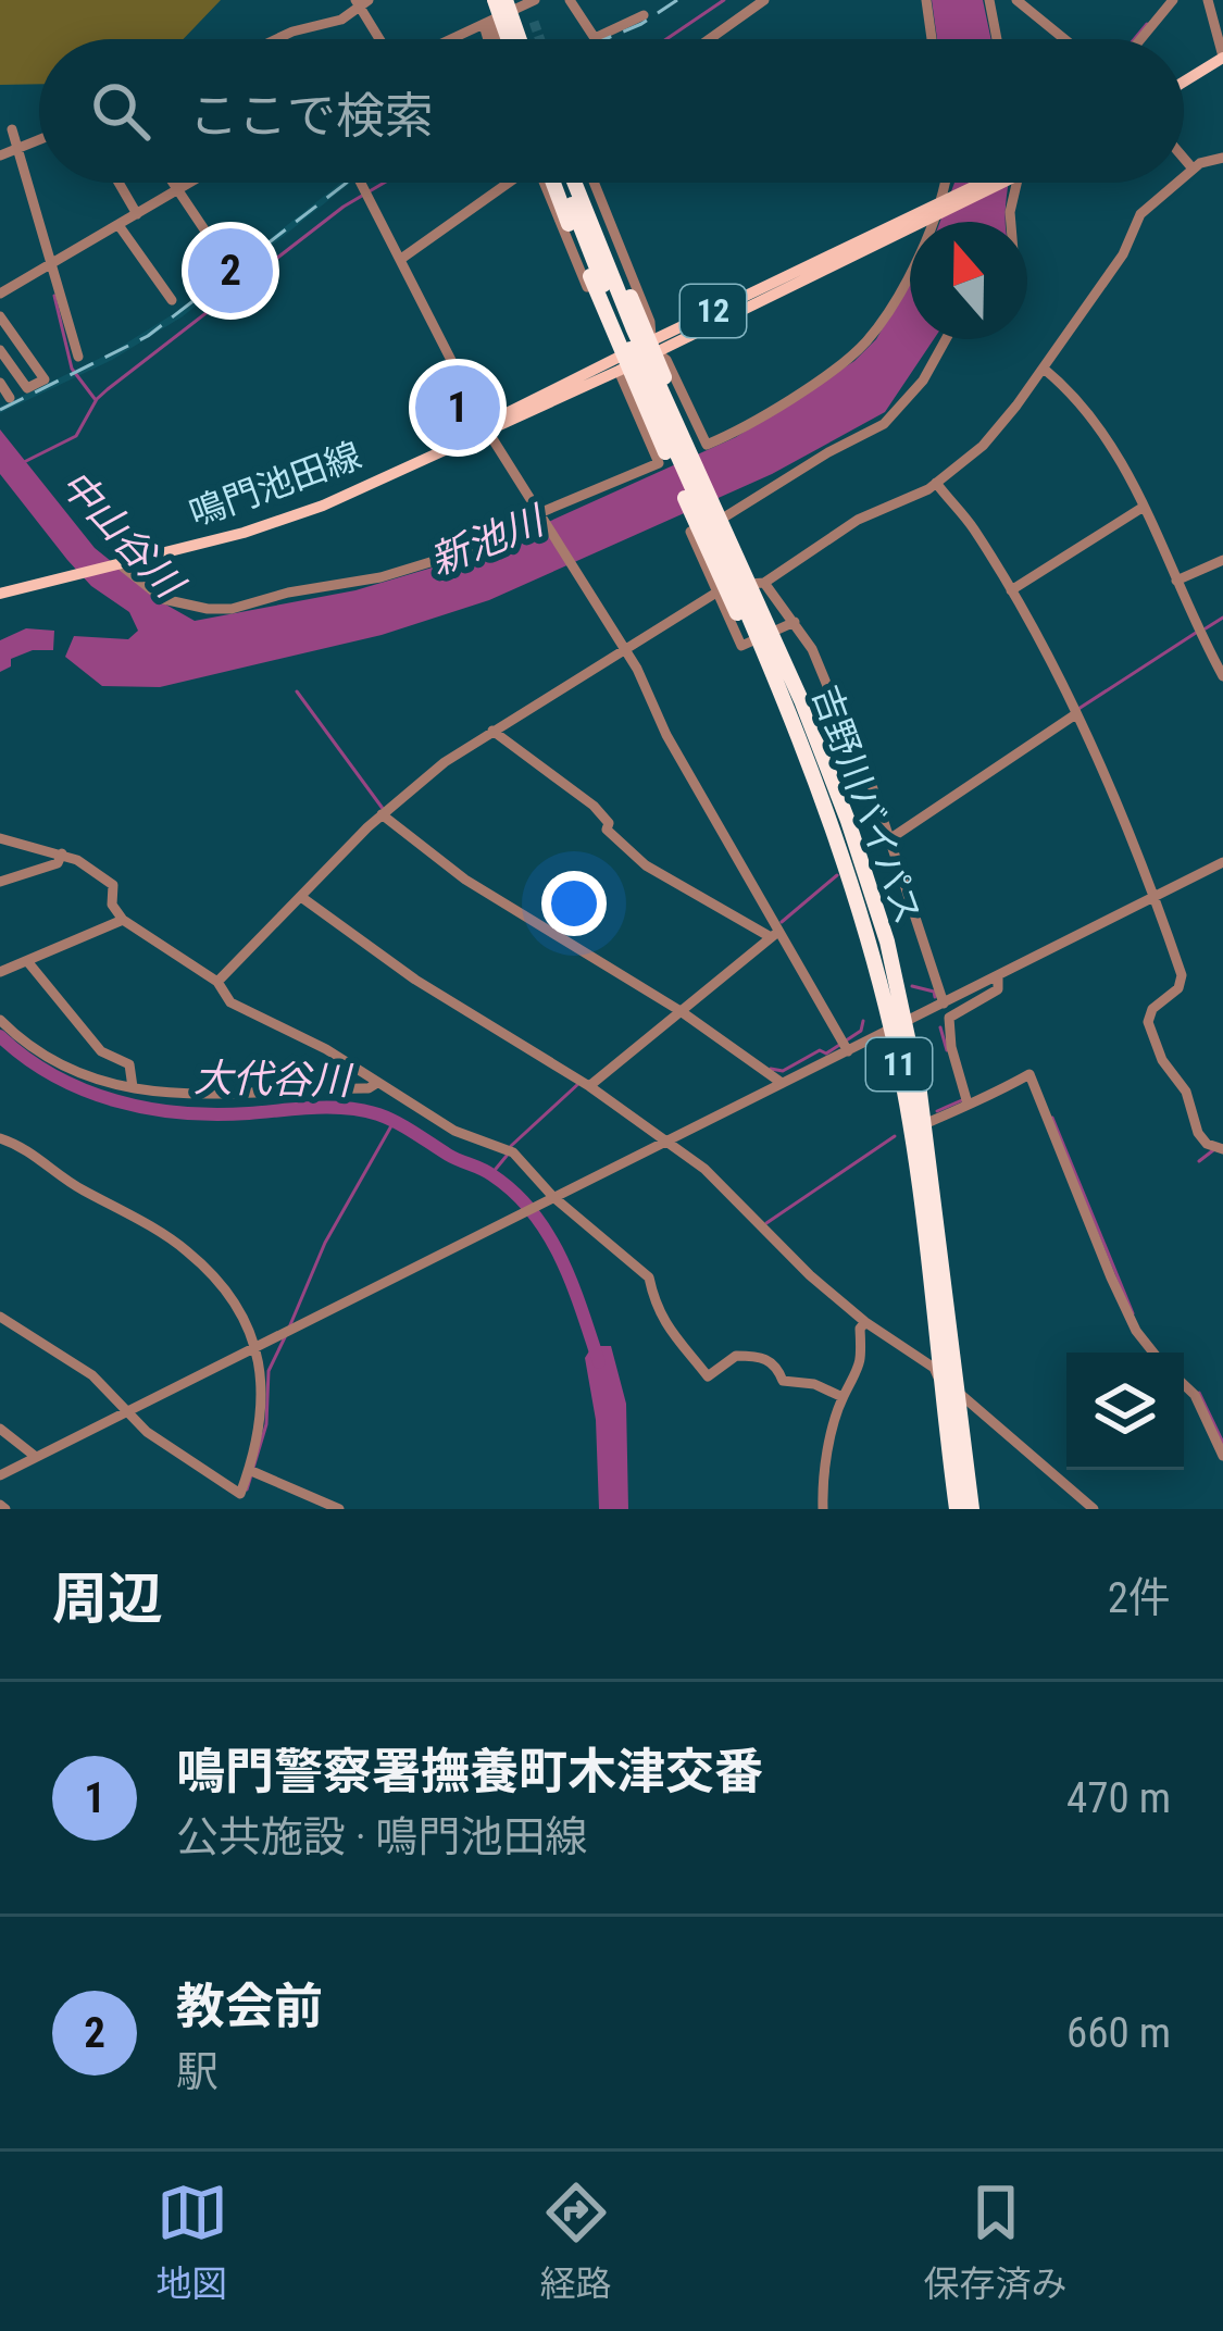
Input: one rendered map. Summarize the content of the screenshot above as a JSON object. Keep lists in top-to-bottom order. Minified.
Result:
{"streets":{"highway":["吉野川バイパス","11"],"main road":["12","鳴門池田線"]},"crossings":[["鳴門池田線","11"],["吉野川バイパス","11"]],"water":["中山谷川","新池川","大代谷川"],"north":"top","page":{"search":"ここで検索","pins":["2","1"],"heading":["周辺","2件"],"list":[{"mark":"1","name":"鳴門警察署撫養町木津交番","note":"公共施設 · 鳴門池田線","value":"470 m"},{"mark":"2","name":"教会前","note":"駅","value":"660 m"}],"nav":["地図","経路","保存済み"]}}
